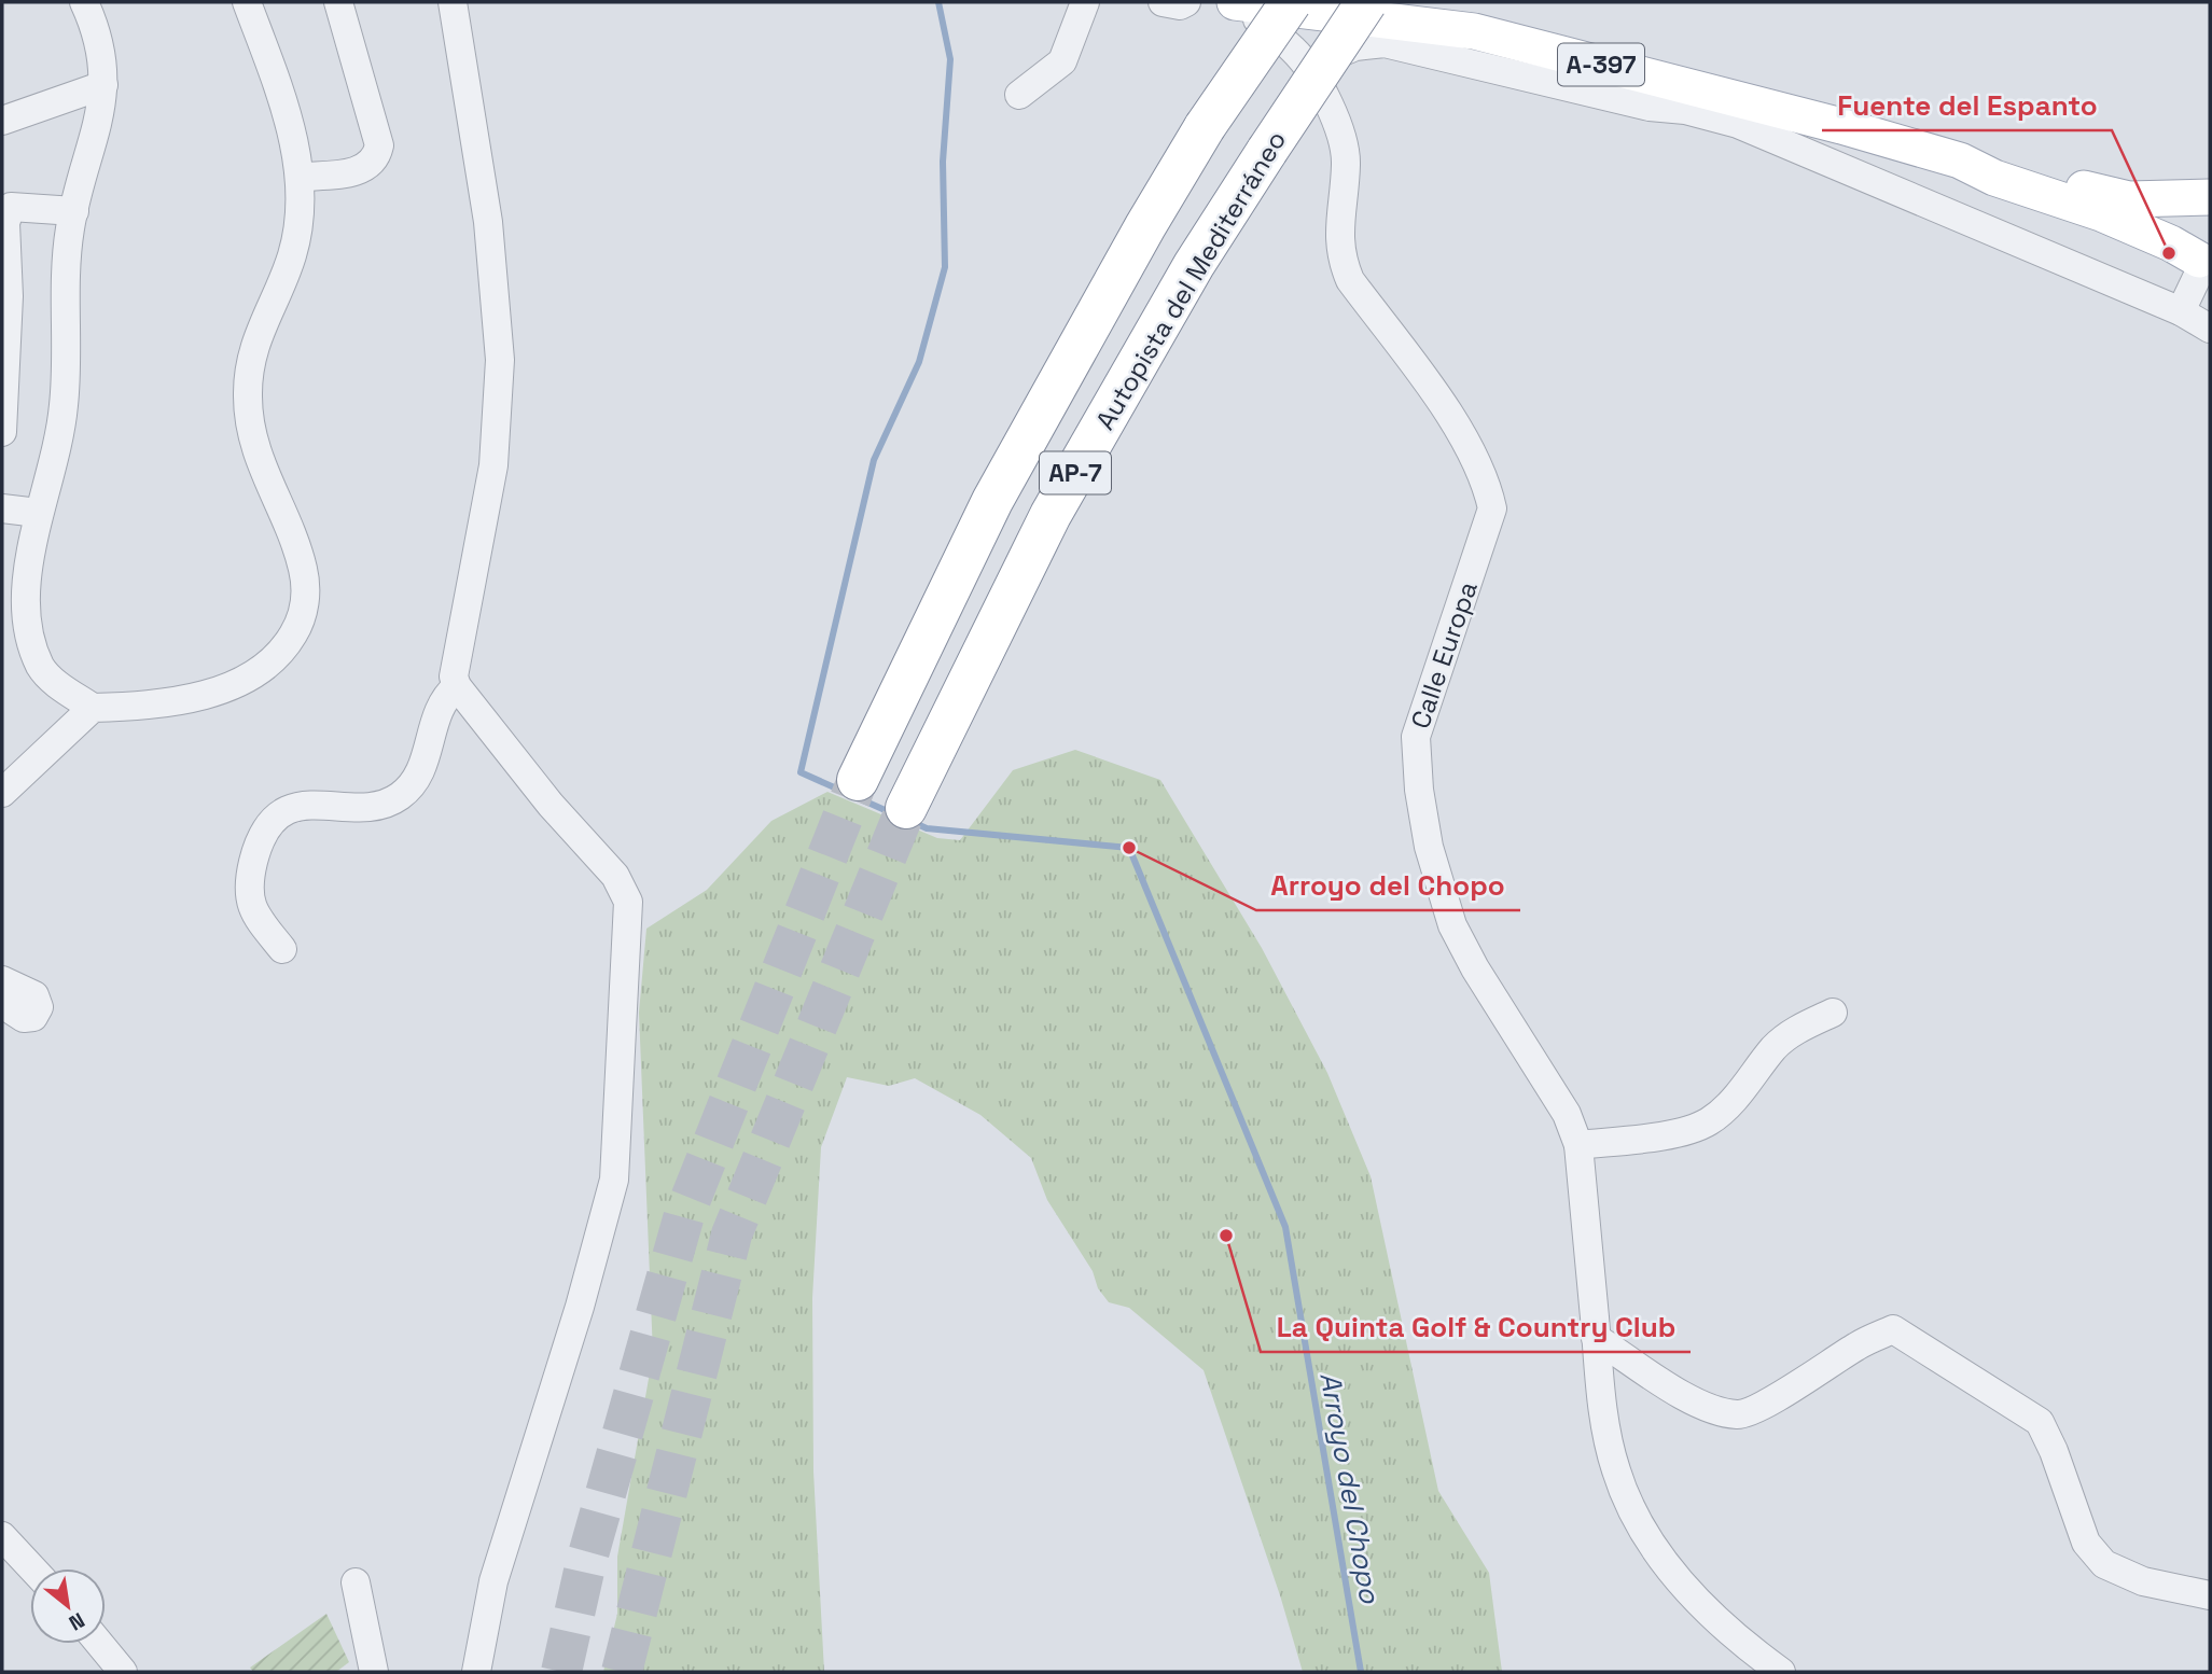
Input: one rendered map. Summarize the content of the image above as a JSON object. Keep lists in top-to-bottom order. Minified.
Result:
{"streets":{"highway":["Autopista del Mediterráneo","AP-7"],"main road":["A-397"],"street":["Calle Europa"]},"water":["Arroyo del Chopo"],"places":["Fuente del Espanto","Arroyo del Chopo","La Quinta Golf & Country Club"],"north":"bottom right"}
